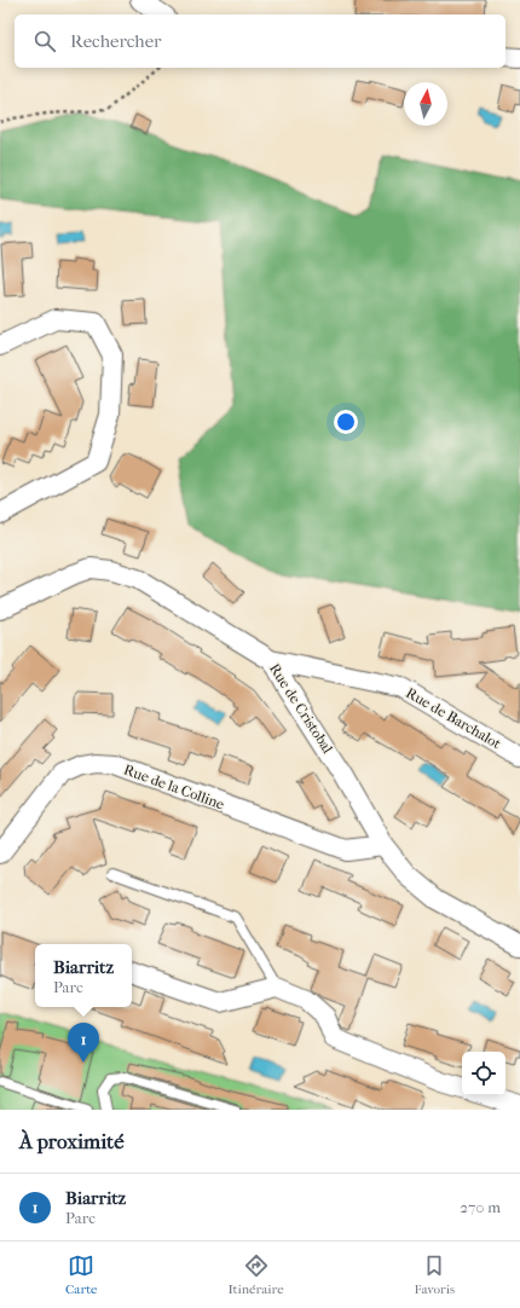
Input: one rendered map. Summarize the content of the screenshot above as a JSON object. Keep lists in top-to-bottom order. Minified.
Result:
{"streets":{"street":["Rue de Cristobal","Rue de Barchalot","Rue de la Colline"]},"crossings":[["Rue de Cristobal","Rue de Barchalot"],["Rue de Cristobal","Rue de la Colline"]],"north":"top","page":{"search":"Rechercher","popup":["Biarritz","Parc"],"pins":"1","heading":"À proximité","list":[{"mark":"1","name":"Biarritz","note":"Parc","value":"270 m"}],"nav":["Carte","Itinéraire","Favoris"]}}
